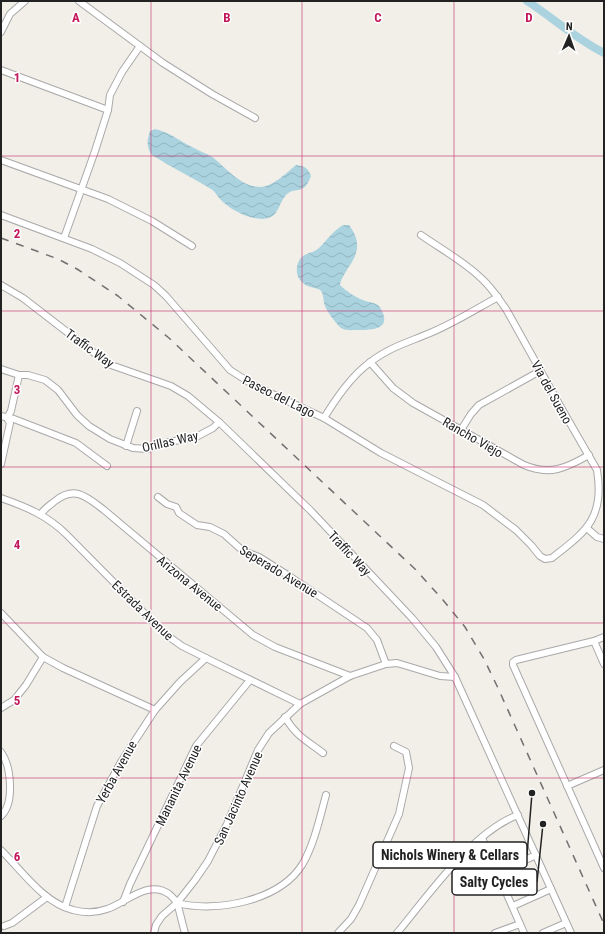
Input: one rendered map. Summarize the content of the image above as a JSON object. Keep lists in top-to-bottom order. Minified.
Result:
{"streets":{"street":["Traffic Way","Via del Sueno","Paseo del Lago","Rancho Viejo","Orillas Way","Seperado Avenue","Arizona Avenue","Estrada Avenue","Yerba Avenue","Mananita Avenue","San Jacinto Avenue"]},"crossings":[["Traffic Way","Orillas Way"],["Traffic Way","San Jacinto Avenue"],["Via del Sueno","Paseo del Lago"],["Via del Sueno","Rancho Viejo"],["Seperado Avenue","San Jacinto Avenue"],["Arizona Avenue","Estrada Avenue"],["Arizona Avenue","San Jacinto Avenue"],["Estrada Avenue","Yerba Avenue"],["Estrada Avenue","Mananita Avenue"],["Estrada Avenue","San Jacinto Avenue"]],"places":["Nichols Winery & Cellars","Salty Cycles"],"north":"top","grid":{"columns":["A","B","C","D"],"rows":["1","2","3","4","5","6"]}}
